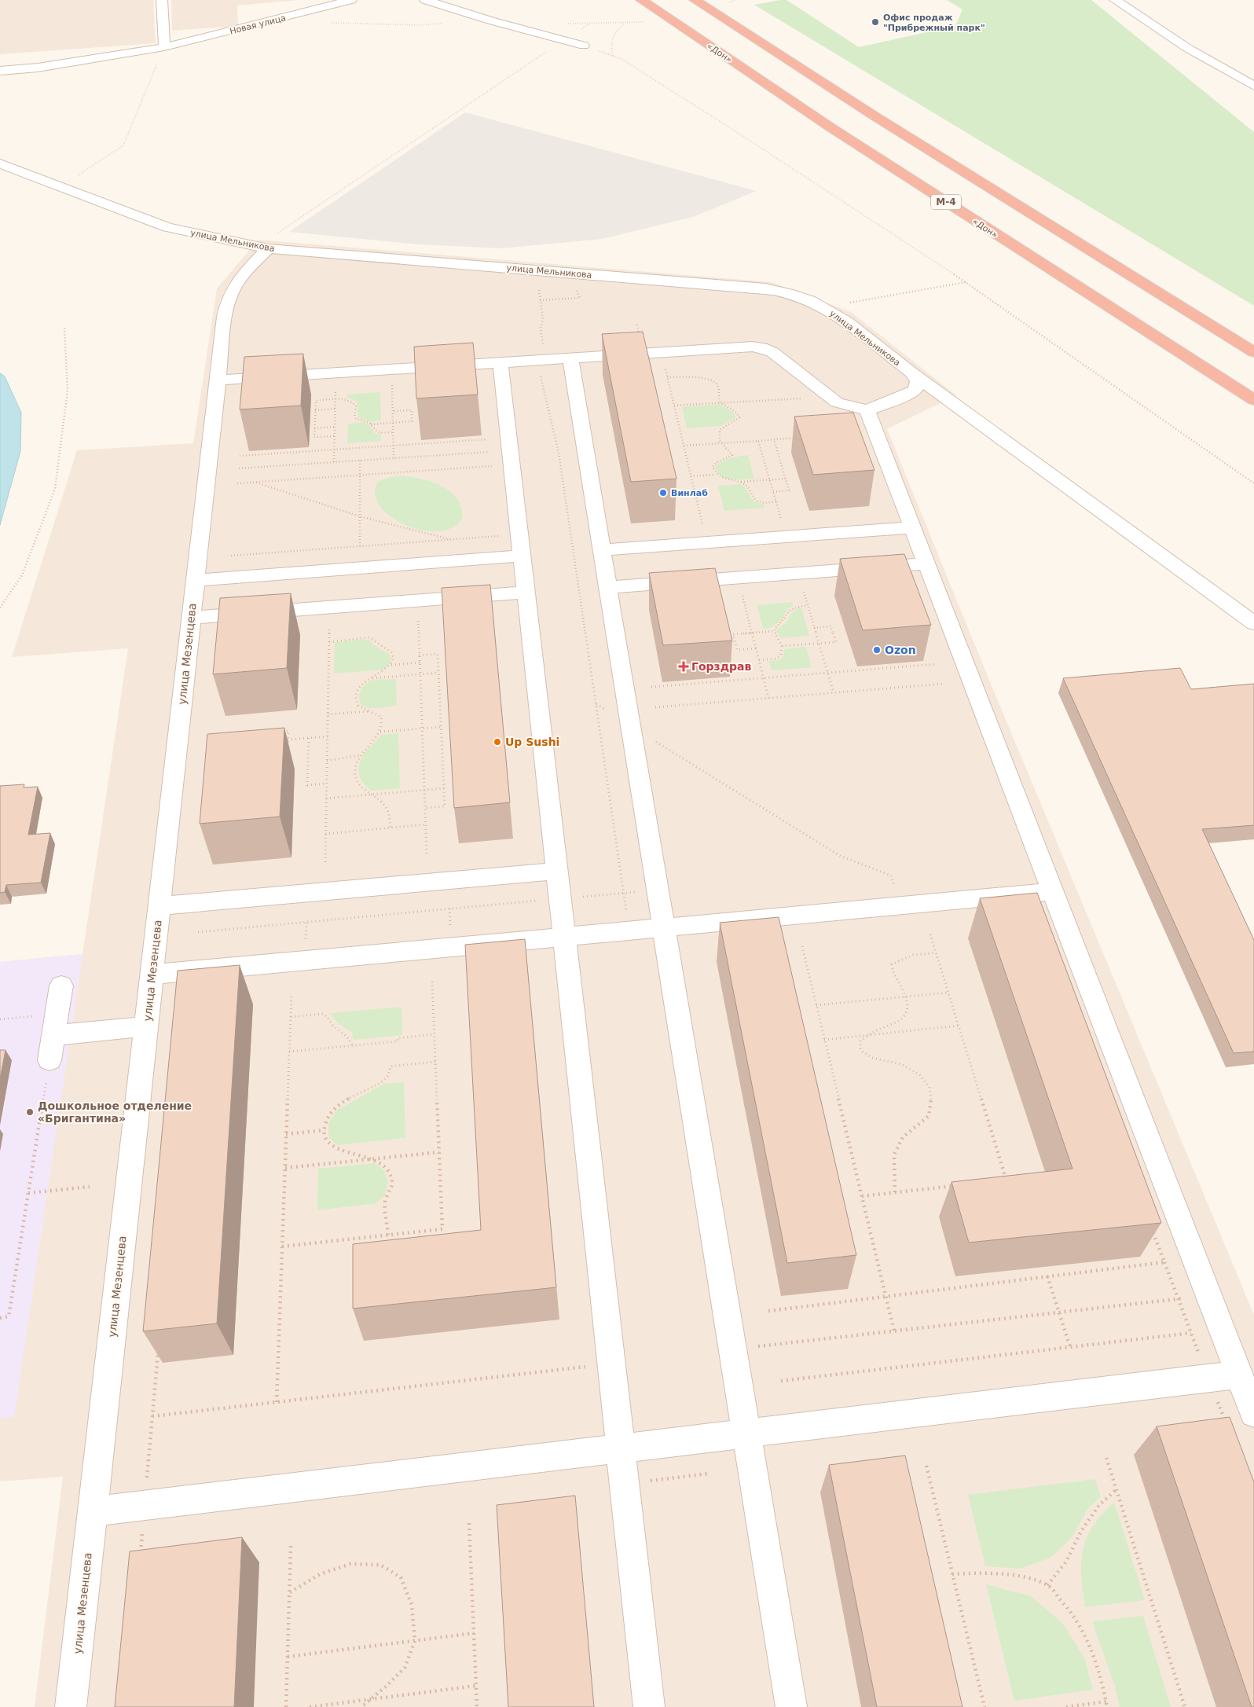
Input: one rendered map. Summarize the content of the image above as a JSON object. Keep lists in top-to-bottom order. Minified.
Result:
{"streets":{"highway":["«Дон»","М-4"],"street":["Новая улица","улица Мельникова","улица Мезенцева"]},"crossings":[["улица Мельникова","улица Мезенцева"]],"places":{"other":["Офис продаж \"Прибрежный парк\"","Винлаб","Ozon","Up Sushi","Дошкольное отделение «Бригантина»"],"health":["Горздрав"]}}
